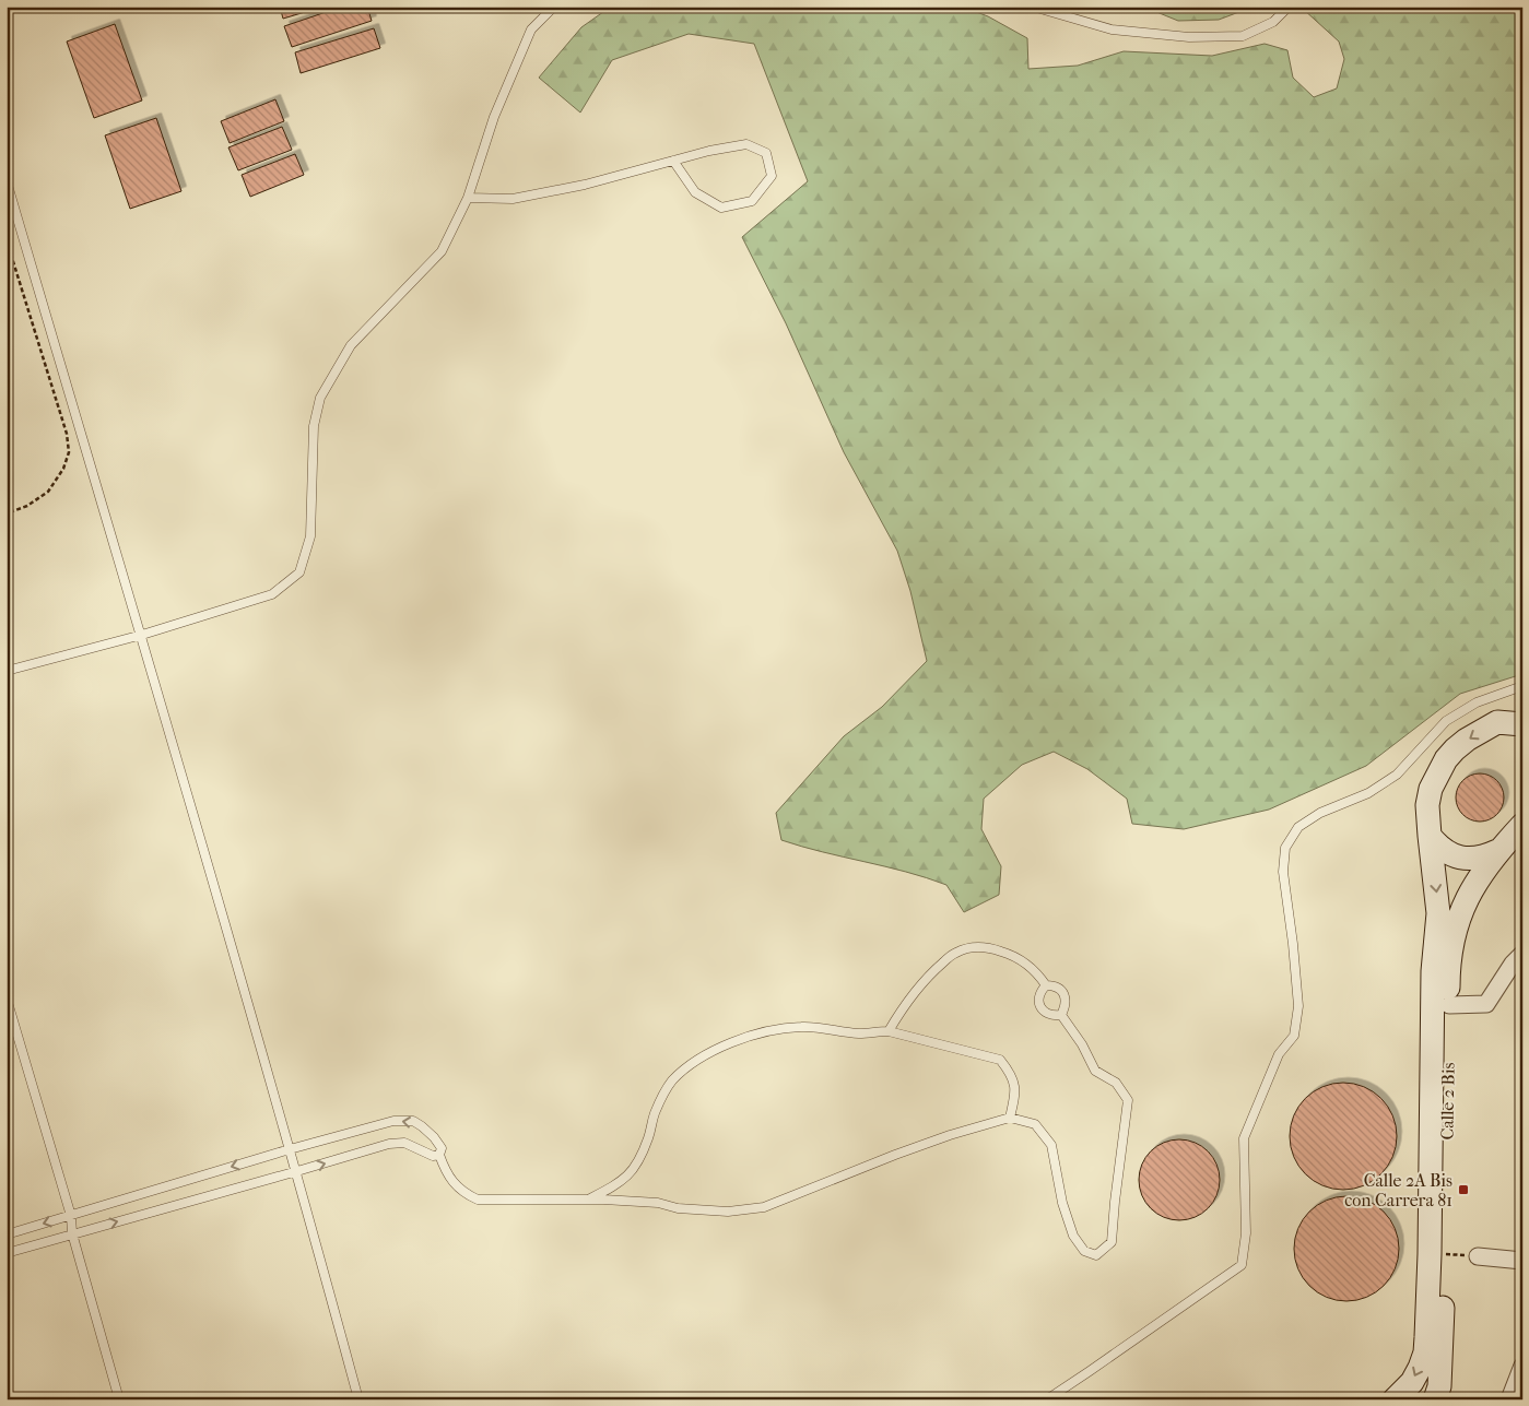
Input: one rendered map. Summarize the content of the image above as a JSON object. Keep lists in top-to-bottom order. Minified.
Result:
{"streets":{"street":["Calle 2 Bis"]},"places":{"transit":["Calle 2A Bis con Carrera 81"]}}
